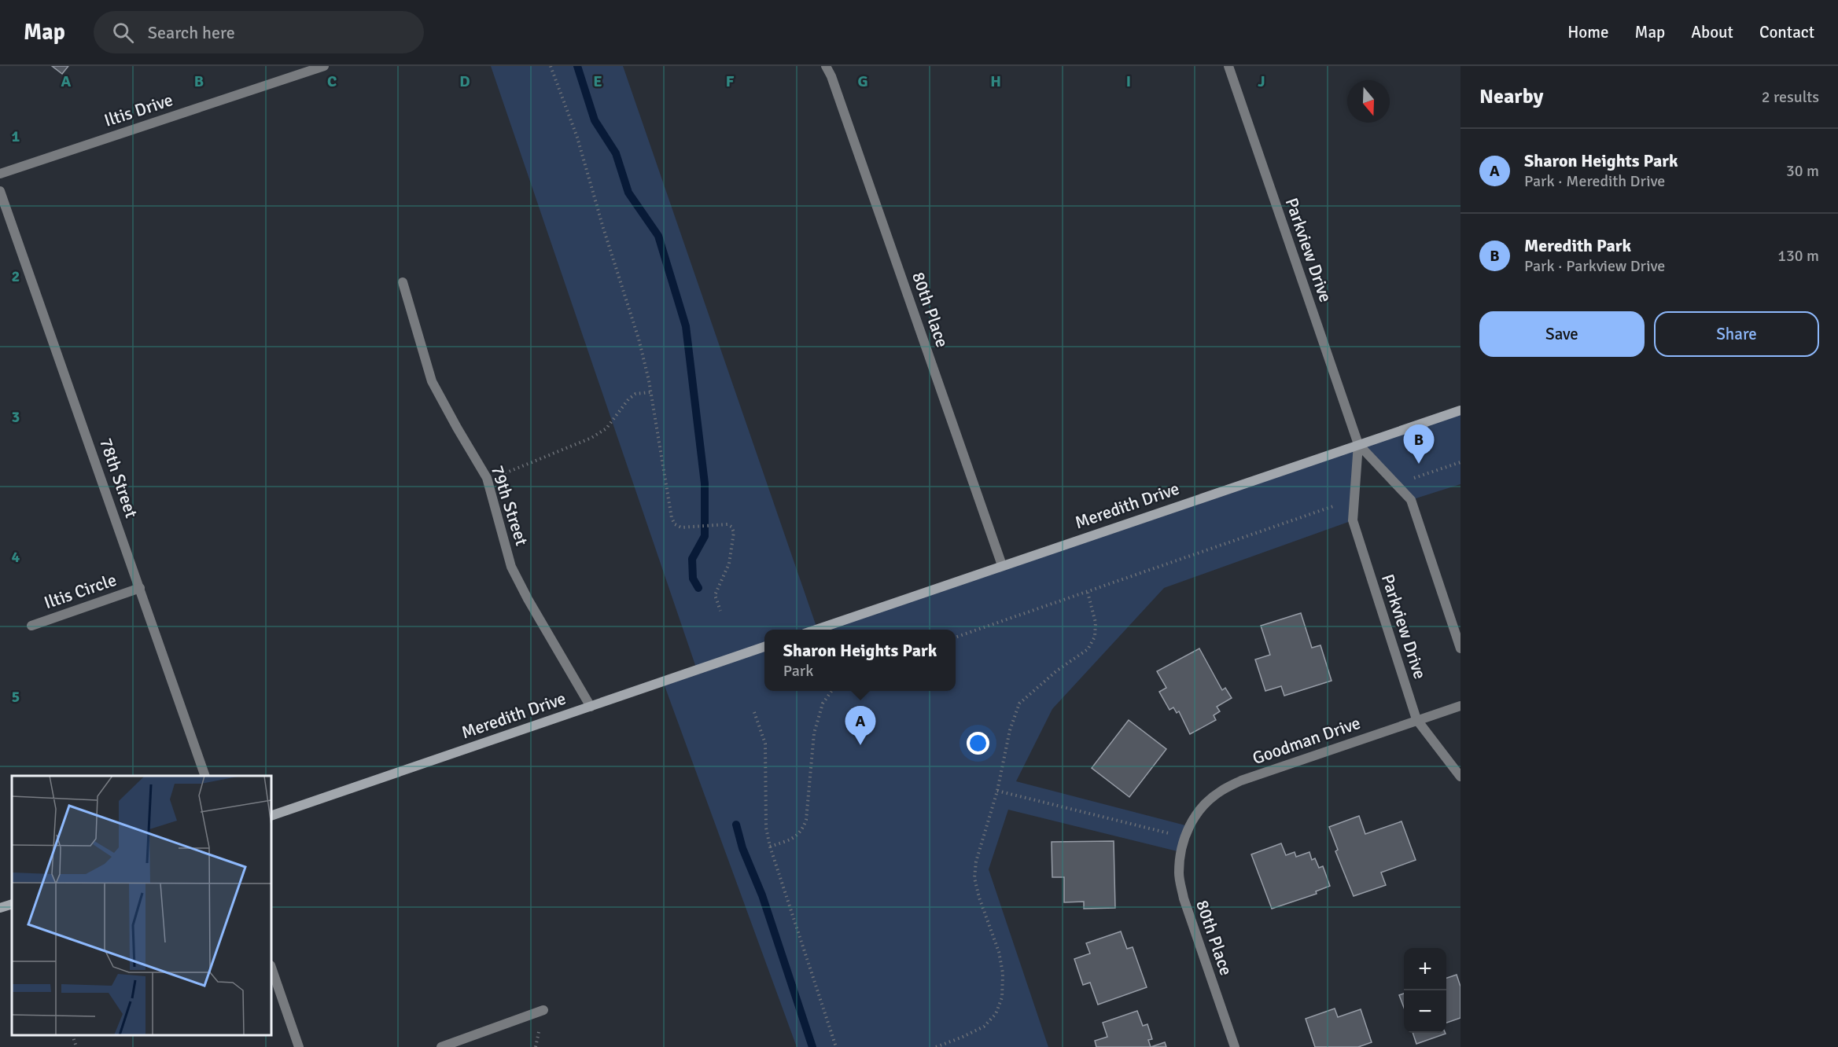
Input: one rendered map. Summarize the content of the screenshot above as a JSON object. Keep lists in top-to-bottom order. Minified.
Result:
{"streets":{"main road":["Meredith Drive"],"street":["Iltis Drive","Parkview Drive","80th Place","78th Street","79th Street","Iltis Circle","Goodman Drive"]},"crossings":[["Parkview Drive","Meredith Drive"],["Parkview Drive","Goodman Drive"],["80th Place","Meredith Drive"],["80th Place","Goodman Drive"],["78th Street","Iltis Circle"],["79th Street","Meredith Drive"]],"north":"bottom","page":{"header":"Map","search":"Search here","nav":["Home","Map","About","Contact"],"heading":["Nearby","2 results"],"list":[{"mark":"A","name":"Sharon Heights Park","note":"Park · Meredith Drive","value":"30 m"},{"mark":"B","name":"Meredith Park","note":"Park · Parkview Drive","value":"130 m"}],"buttons":["Save","Share"],"pins":["B","A"],"popup":["Sharon Heights Park","Park"],"map_buttons":["+","−"]},"grid":{"columns":["A","B","C","D","E","F","G","H","I","J"],"rows":["1","2","3","4","5"]}}
